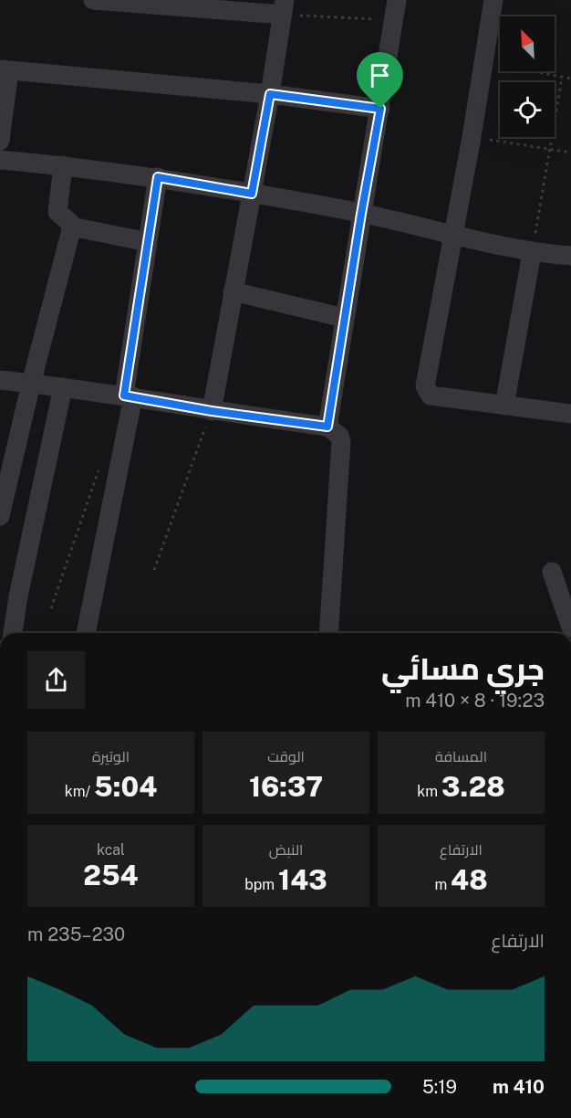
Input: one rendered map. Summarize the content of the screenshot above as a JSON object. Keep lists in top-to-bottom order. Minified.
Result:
{"north":"top left","page":{"heading":["جري مسائي","19:23 · 8 × 410 m"],"stats":[["المسافة","3.28 km"],["الوقت","16:37"],["الوتيرة","5:04 /km"],["الارتفاع","48 m"],["النبض","143 bpm"],["kcal","254"]],"chart":["الارتفاع","230–235 m"],"list":[{"name":"410 m","note":"5:19"}]}}
